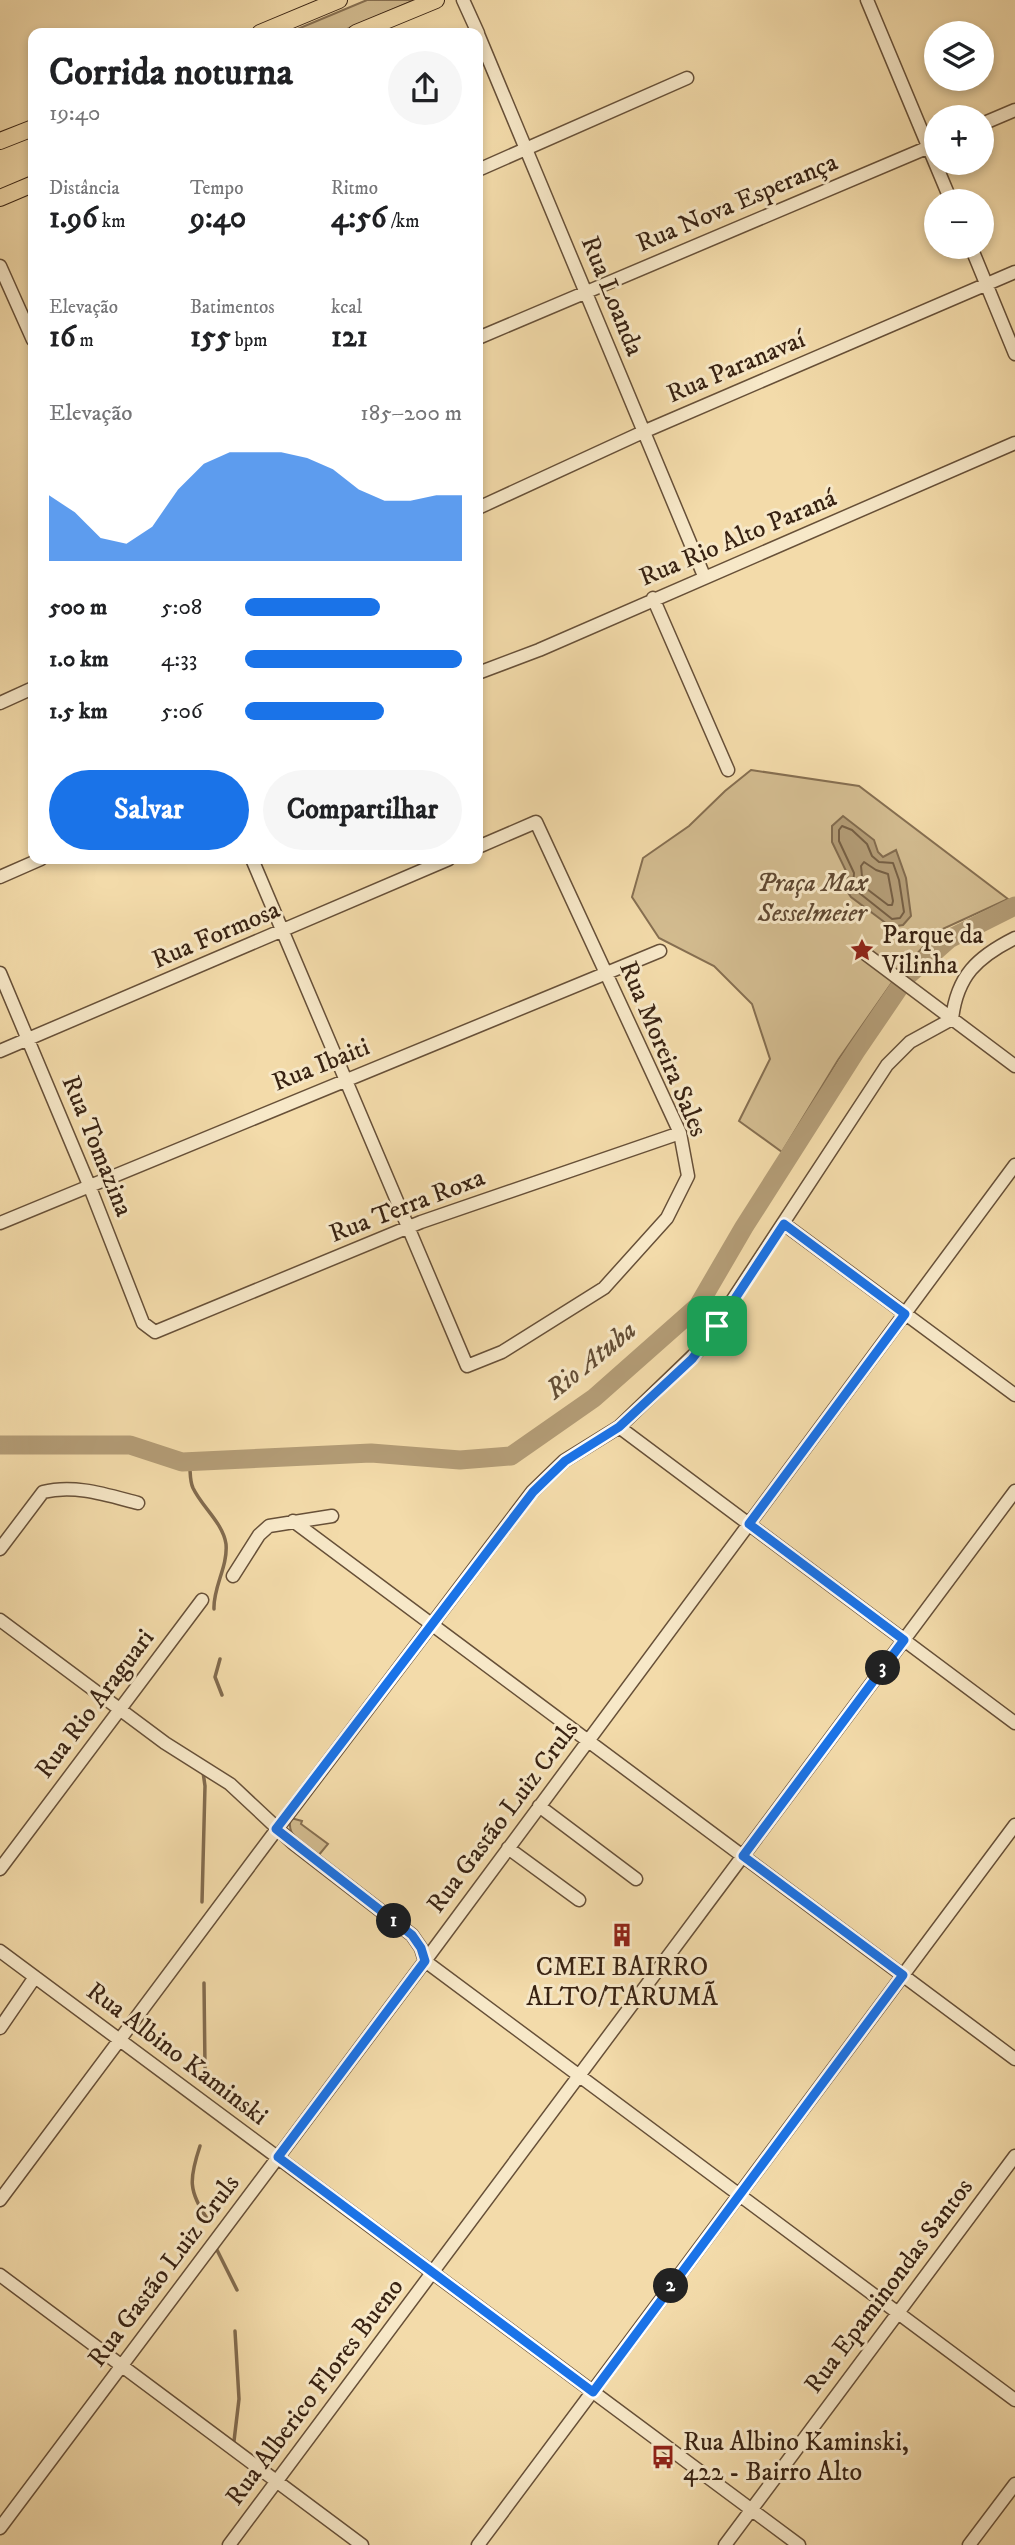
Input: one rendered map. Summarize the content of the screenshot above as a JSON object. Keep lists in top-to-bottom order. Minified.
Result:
{"streets":{"street":["Rua Nova Esperança","Rua Loanda","Rua Paranavaí","Rua Rio Alto Paraná","Rua Formosa","Rua Moreira Sales","Rua Ibaiti","Rua Tomazina","Rua Terra Roxa","Rua Rio Araguari","Rua Gastão Luiz Cruls","Rua Albino Kaminski","Rua Epaminondas Santos","Rua Alberico Flores Bueno"]},"crossings":[["Rua Nova Esperança","Rua Loanda"],["Rua Loanda","Rua Paranavaí"],["Rua Loanda","Rua Rio Alto Paraná"],["Rua Formosa","Rua Tomazina"],["Rua Moreira Sales","Rua Ibaiti"],["Rua Moreira Sales","Rua Terra Roxa"],["Rua Ibaiti","Rua Tomazina"],["Rua Tomazina","Rua Terra Roxa"],["Rua Gastão Luiz Cruls","Rua Albino Kaminski"],["Rua Albino Kaminski","Rua Epaminondas Santos"],["Rua Albino Kaminski","Rua Alberico Flores Bueno"]],"water":["Rio Atuba"],"parks":["Praça Max Sesselmeier"],"places":{"place":["Parque da Vilinha"],"building":["CMEI BAIRRO ALTO/TARUMÃ"],"bus stop":["Rua Albino Kaminski, 422 - Bairro Alto"]},"page":{"map_buttons":["+","−"],"heading":["Corrida noturna","19:40"],"stats":[["Distância","1.96 km"],["Tempo","9:40"],["Ritmo","4:56 /km"],["Elevação","16 m"],["Batimentos","155 bpm"],["kcal","121"]],"chart":["Elevação","185–200 m"],"list":[{"name":"500 m","note":"5:08"},{"name":"1.0 km","note":"4:33"},{"name":"1.5 km","note":"5:06"}],"buttons":["Salvar","Compartilhar"],"pins":["3","1","2"]}}
